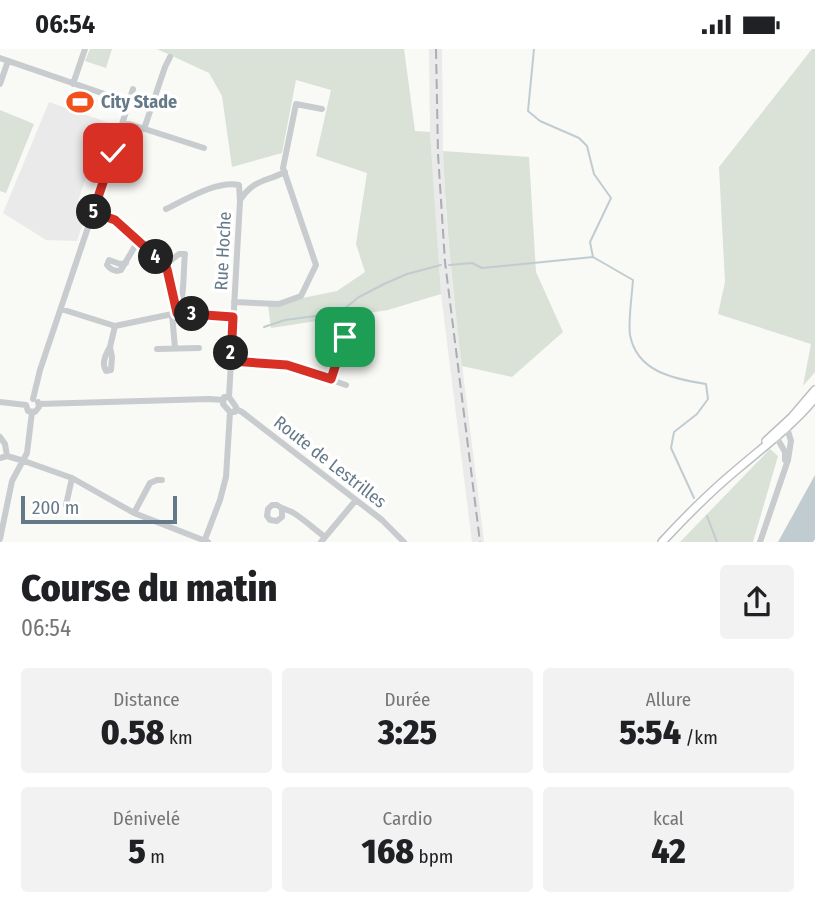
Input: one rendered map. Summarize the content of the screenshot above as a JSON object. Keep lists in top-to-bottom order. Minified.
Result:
{"streets":{"street":["Rue Hoche","Route de Lestrilles"]},"places":{"sports":["City Stade"]},"scale_bar":"200 m","page":{"status":"06:54","pins":["5","4","3","2"],"scale":"200 m","heading":["Course du matin","06:54"],"stats":[["Distance","0.58 km"],["Durée","3:25"],["Allure","5:54 /km"],["Dénivelé","5 m"],["Cardio","168 bpm"],["kcal","42"]]}}
